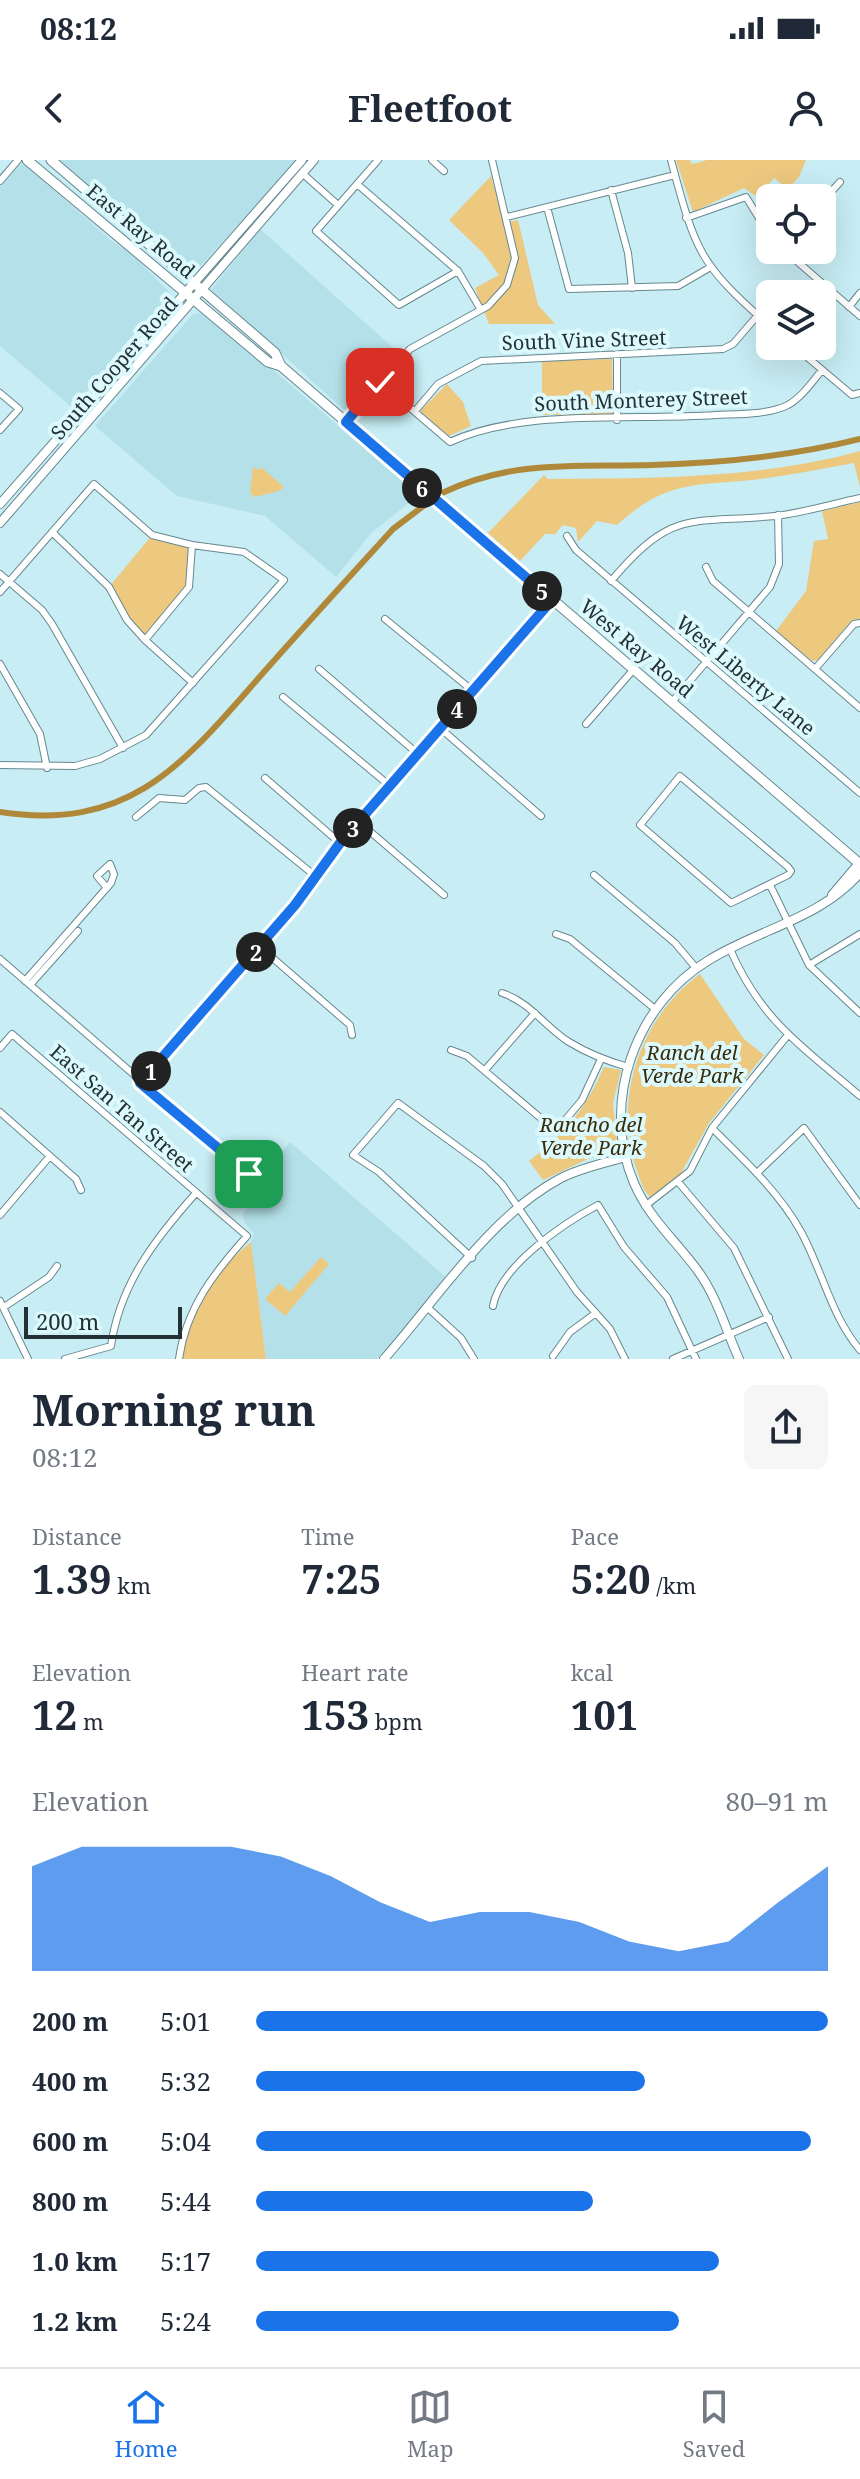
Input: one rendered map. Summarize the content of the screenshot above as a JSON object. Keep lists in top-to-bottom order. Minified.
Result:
{"streets":{"main road":["East Ray Road","West Ray Road"],"street":["South Vine Street","South Cooper Road","South Monterey Street","West Liberty Lane","East San Tan Street"]},"crossings":[["East Ray Road","South Cooper Road"],["East Ray Road","West Ray Road"],["South Vine Street","South Monterey Street"],["South Cooper Road","West Ray Road"]],"parks":["Ranch del Verde Park","Rancho del Verde Park"],"scale_bar":"200 m","page":{"status":"08:12","header":"Fleetfoot","pins":["6","5","4","3","2","1"],"scale":"200 m","heading":["Morning run","08:12"],"stats":[["Distance","1.39 km"],["Time","7:25"],["Pace","5:20 /km"],["Elevation","12 m"],["Heart rate","153 bpm"],["kcal","101"]],"chart":["Elevation","80–91 m"],"list":[{"name":"200 m","note":"5:01"},{"name":"400 m","note":"5:32"},{"name":"600 m","note":"5:04"},{"name":"800 m","note":"5:44"},{"name":"1.0 km","note":"5:17"},{"name":"1.2 km","note":"5:24"}],"tabs":["Home","Map","Saved"]}}
